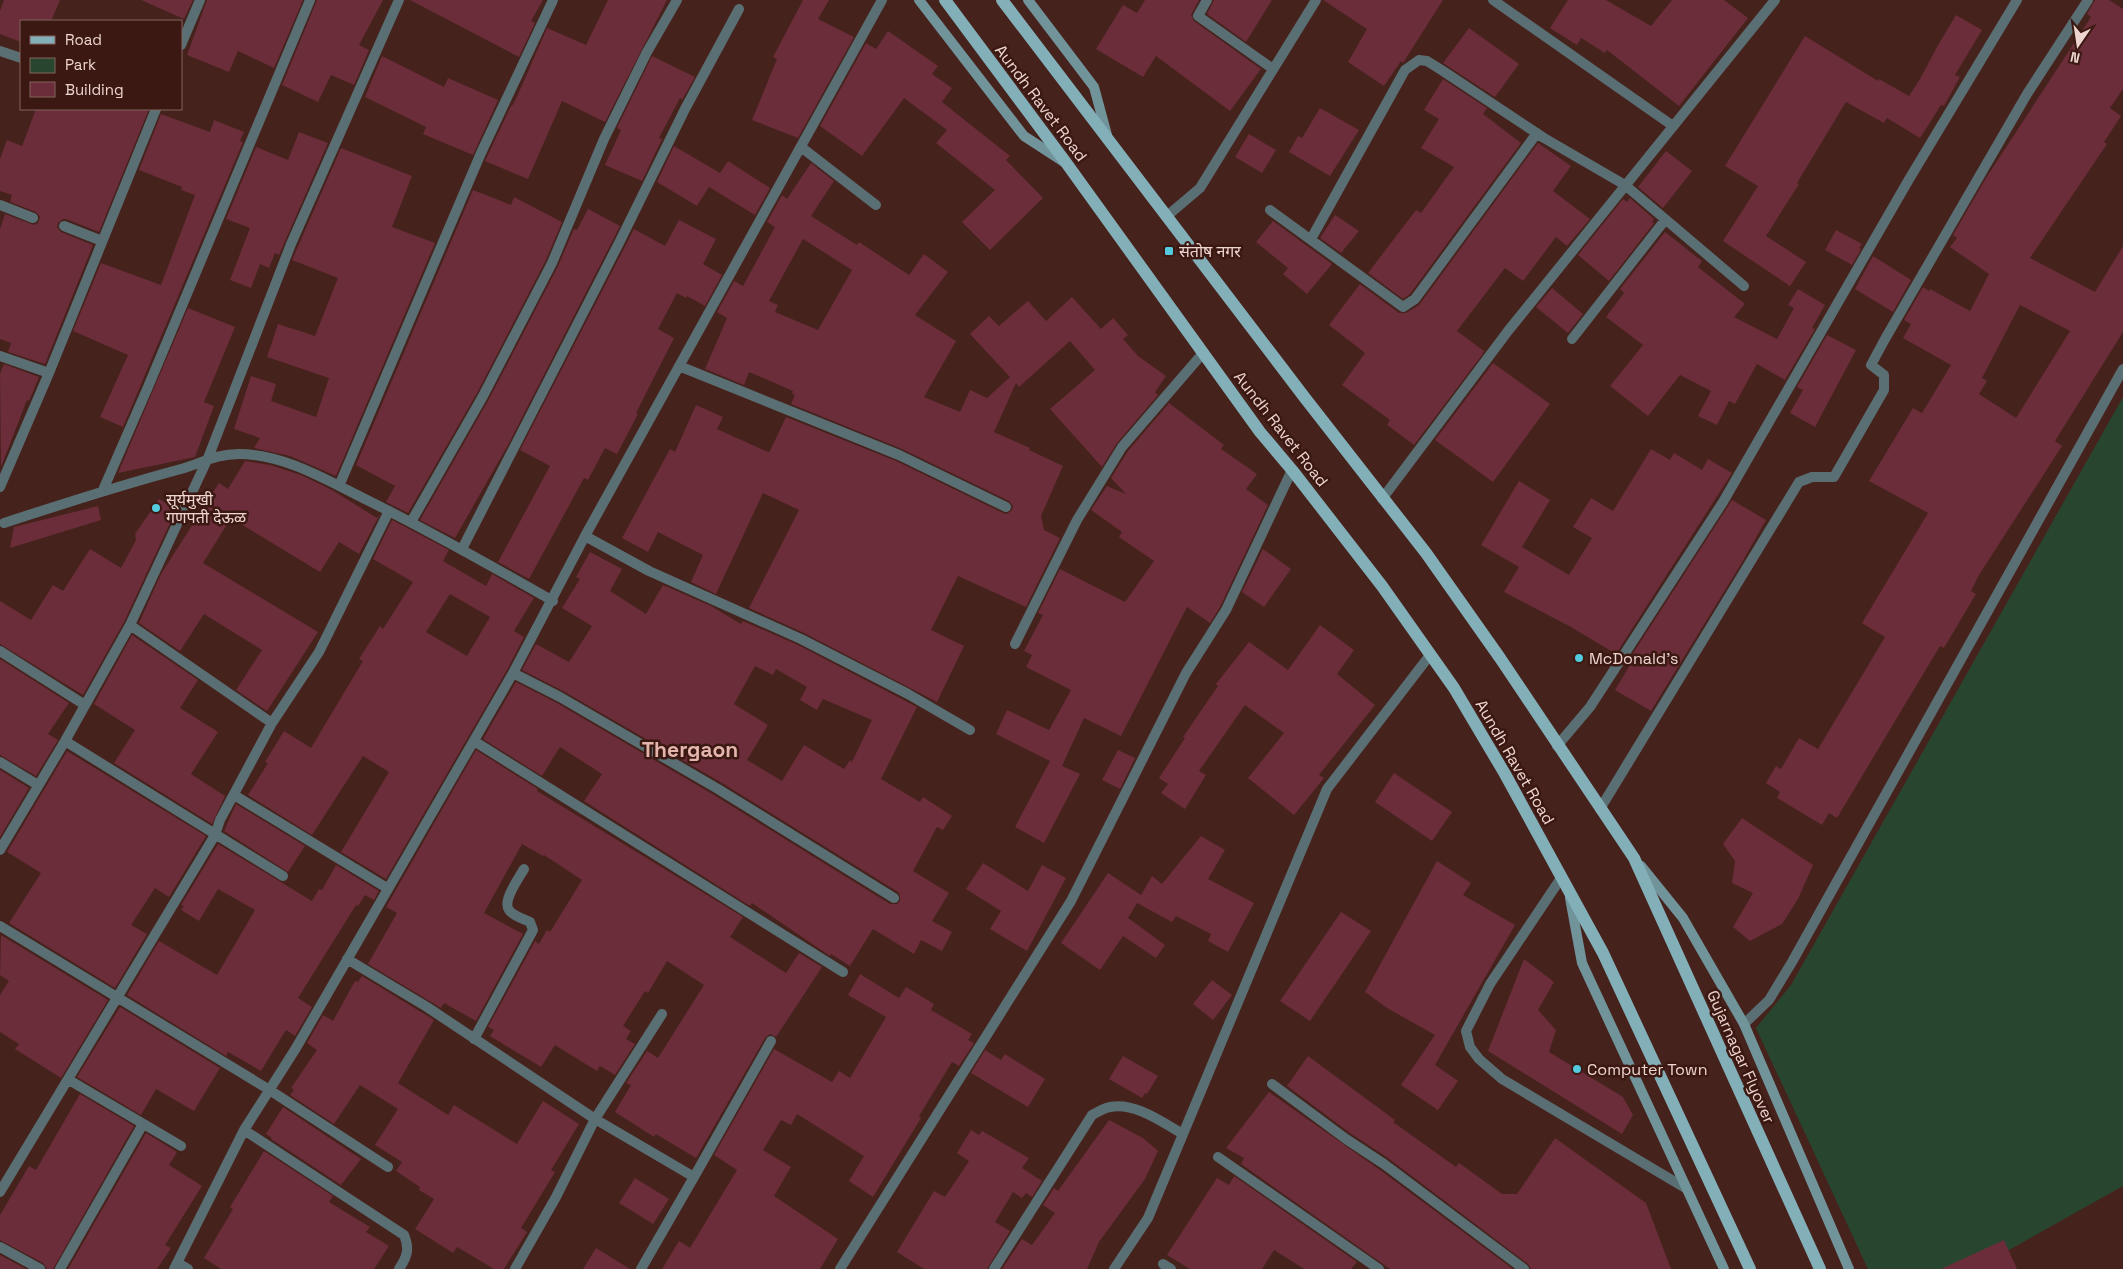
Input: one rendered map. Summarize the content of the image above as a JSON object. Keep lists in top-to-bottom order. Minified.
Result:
{"streets":{"main road":["Aundh Ravet Road","Gujarnagar Flyover"]},"crossings":[["Aundh Ravet Road","Gujarnagar Flyover"]],"districts":["Thergaon"],"places":{"transit":["संतोष नगर"],"other":["सूर्यमुखी गणपती देऊळ","McDonald's","Computer Town"]},"legend":["Road","Park","Building"],"north":"bottom"}
